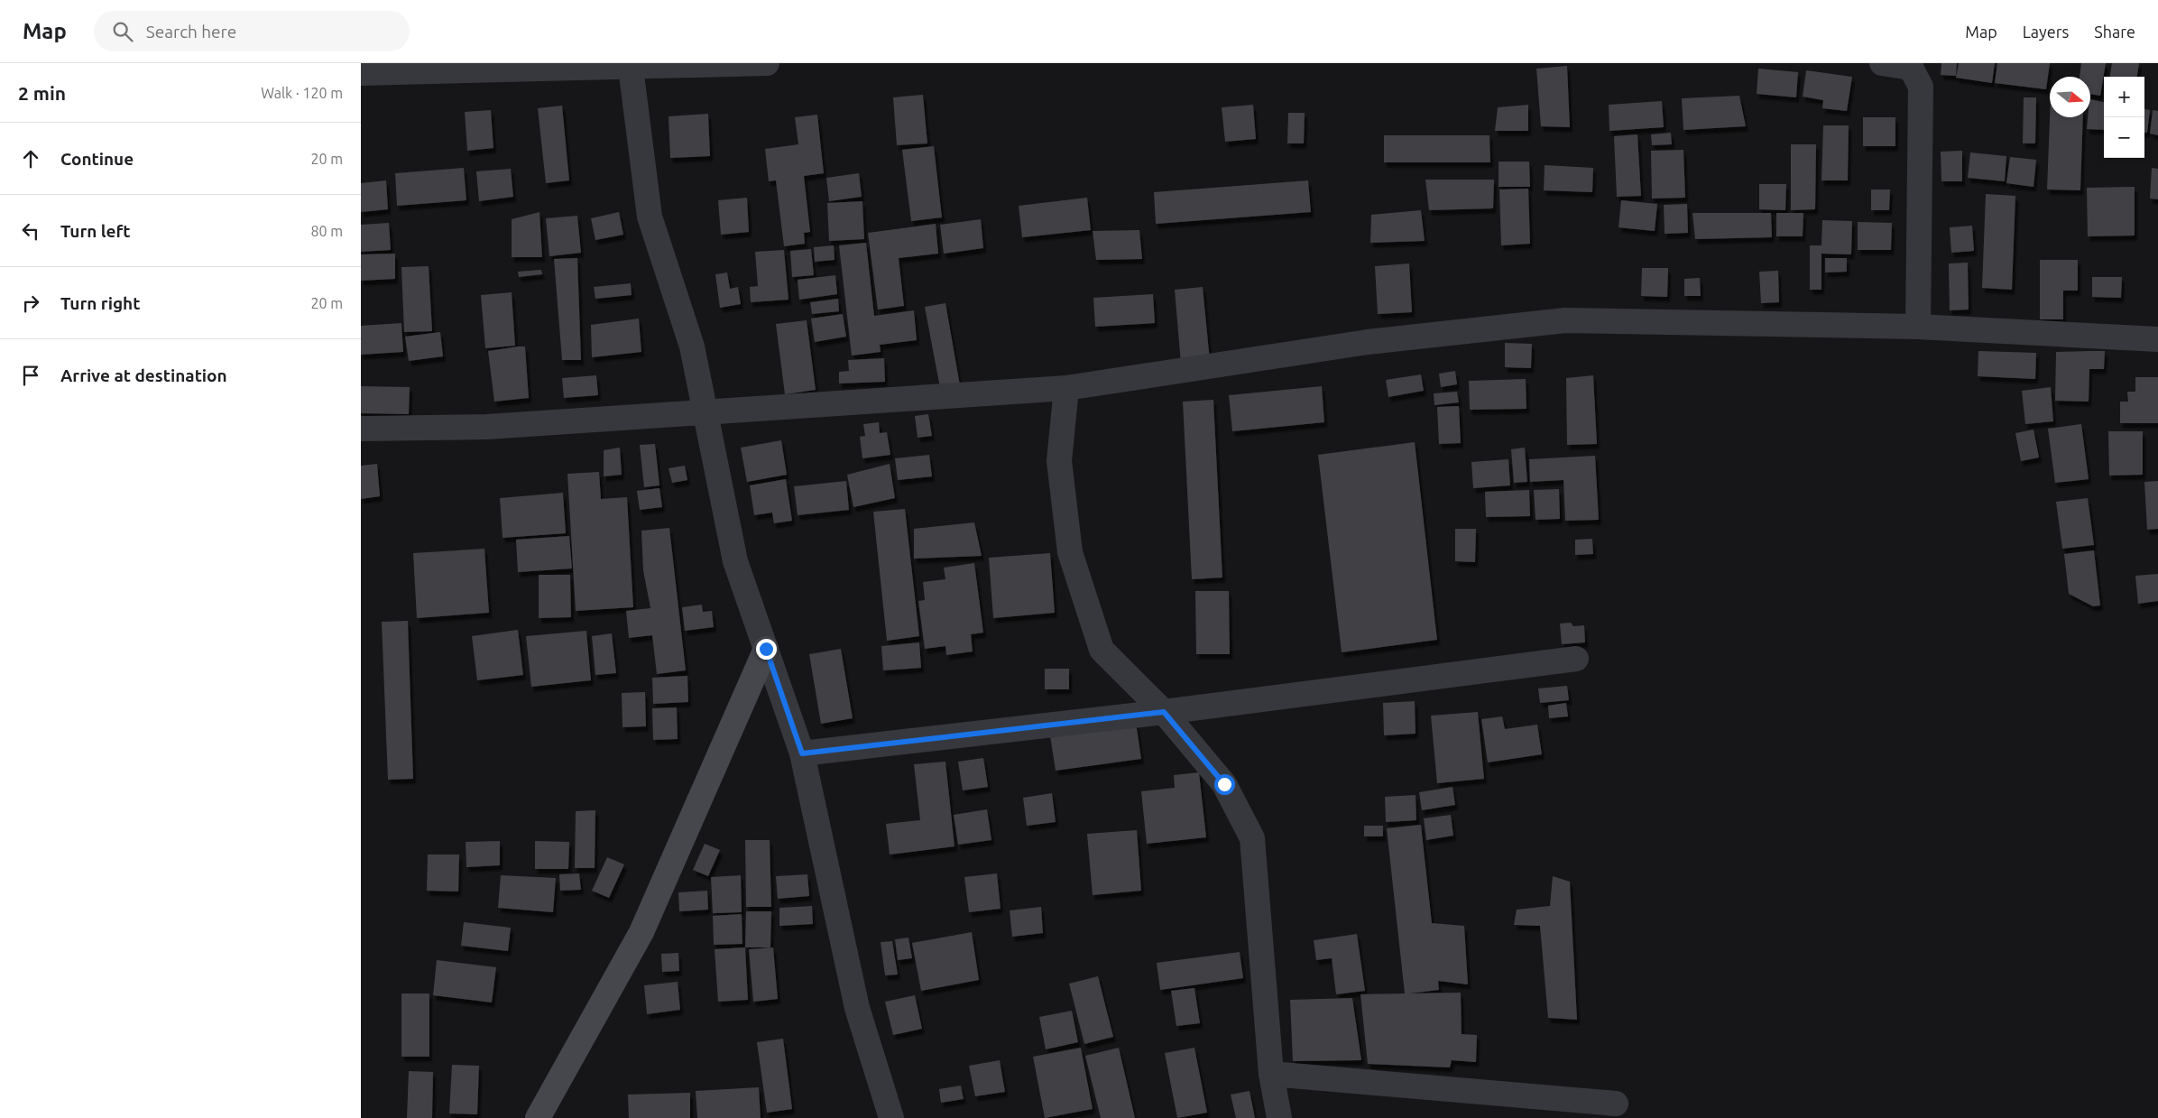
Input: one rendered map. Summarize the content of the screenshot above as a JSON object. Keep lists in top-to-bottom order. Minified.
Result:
{"north":"right","page":{"header":"Map","search":"Search here","nav":["Map","Layers","Share"],"heading":["2 min","Walk · 120 m"],"map_buttons":["+","−"],"list":[["Continue","20 m"],["Turn left","80 m"],["Turn right","20 m"],"Arrive at destination"]}}
